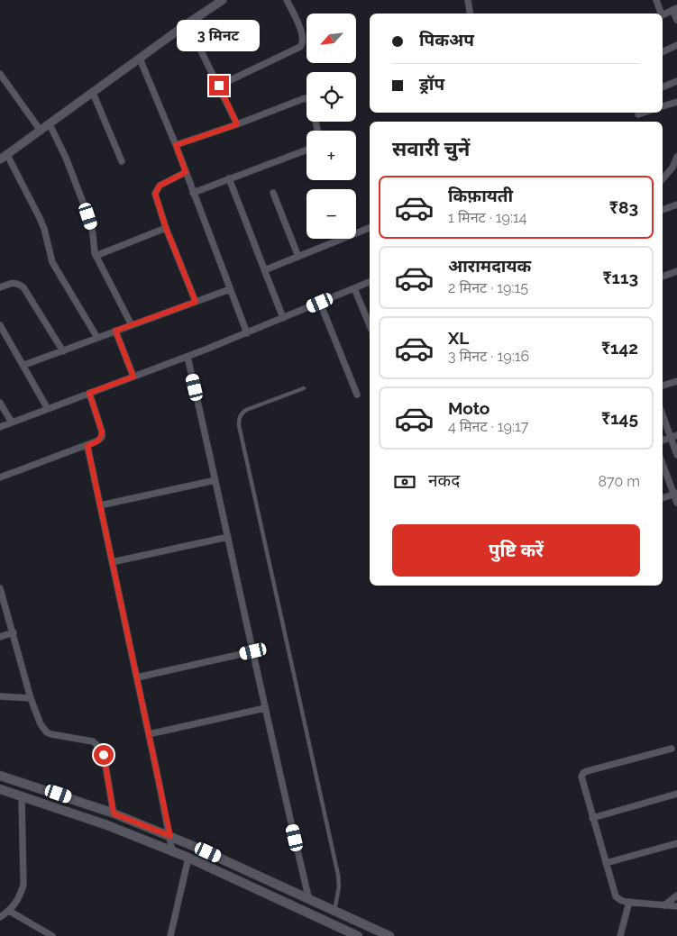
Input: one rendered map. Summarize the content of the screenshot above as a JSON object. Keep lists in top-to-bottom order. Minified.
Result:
{"north":"bottom left","page":{"map_buttons":["+","−"],"banner":["पिकअप","ड्रॉप"],"bubble":"3 मिनट","heading":"सवारी चुनें","list":[{"name":"किफ़ायती","note":"1 मिनट · 19:14","value":"₹83"},{"name":"आरामदायक","note":"2 मिनट · 19:15","value":"₹113"},{"name":"XL","note":"3 मिनट · 19:16","value":"₹142"},{"name":"Moto","note":"4 मिनट · 19:17","value":"₹145"}],"pay":["नकद","870 m"],"buttons":"पुष्टि करें"}}
